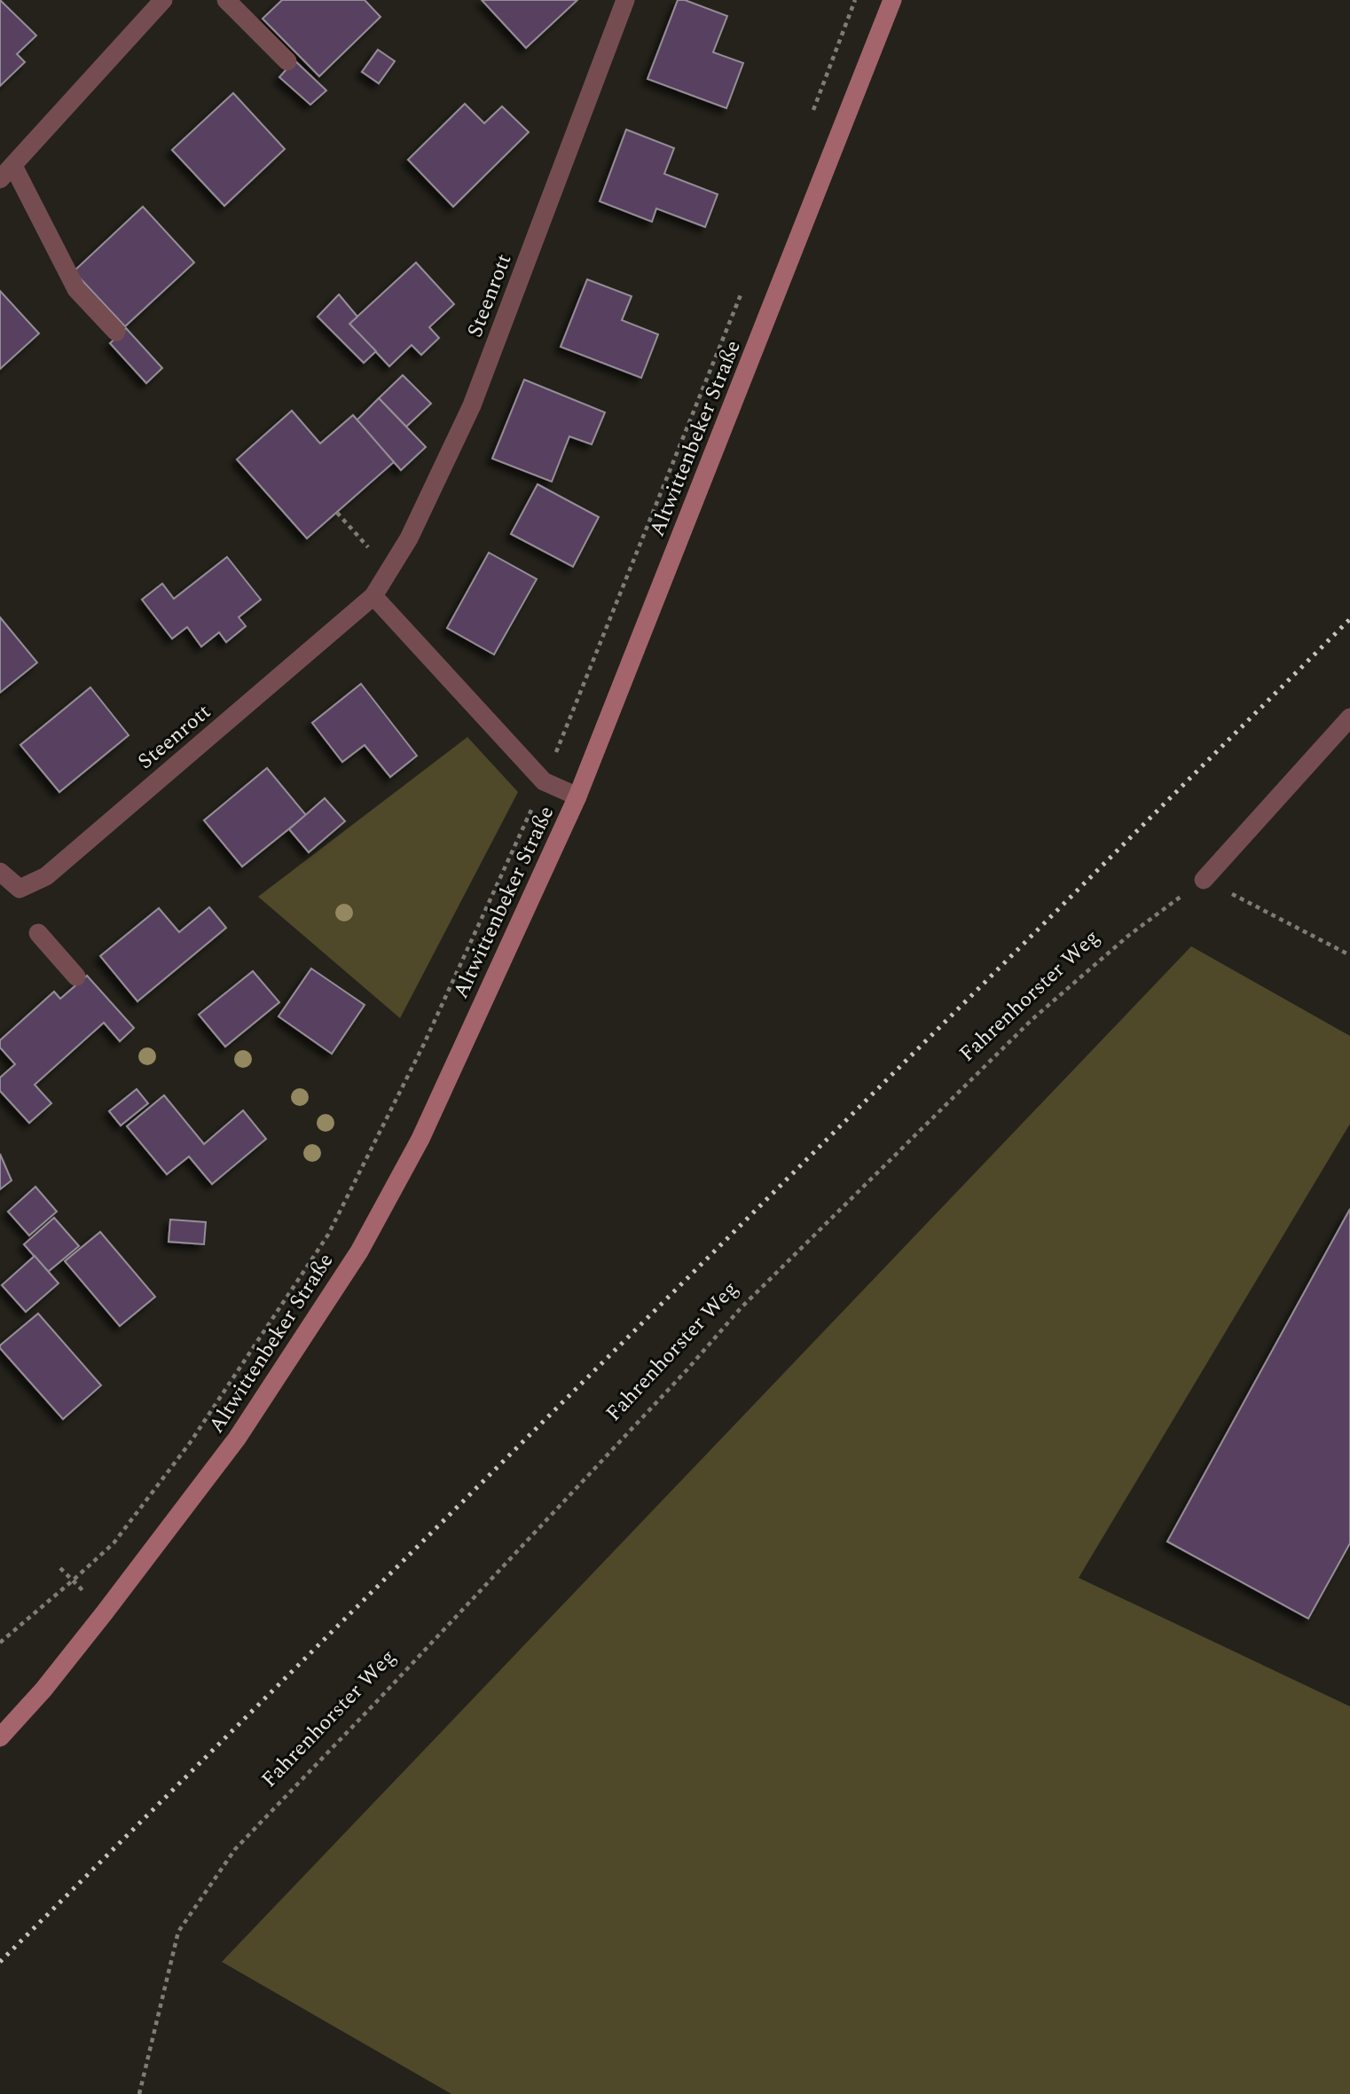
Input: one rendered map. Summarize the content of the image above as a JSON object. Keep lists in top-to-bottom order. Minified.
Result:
{"streets":{"street":["Steenrott","Altwittenbeker Straße"],"path":["Fahrenhorster Weg"]}}
